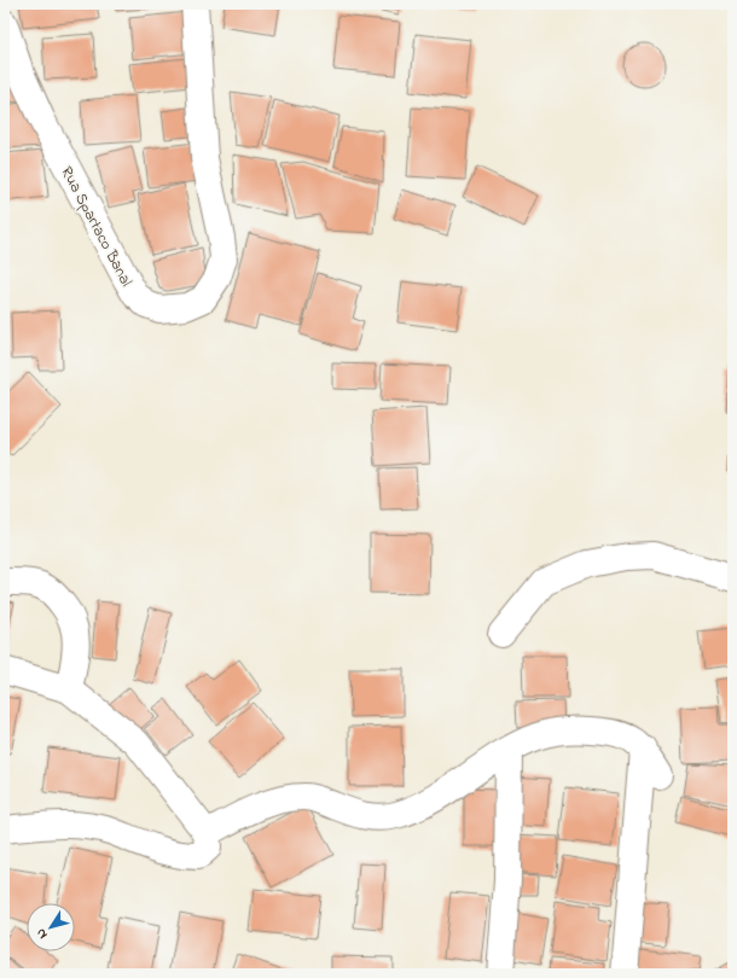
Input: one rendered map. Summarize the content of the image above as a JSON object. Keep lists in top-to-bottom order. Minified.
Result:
{"streets":{"street":["Rua Spartaco Banal"]},"north":"bottom left"}
